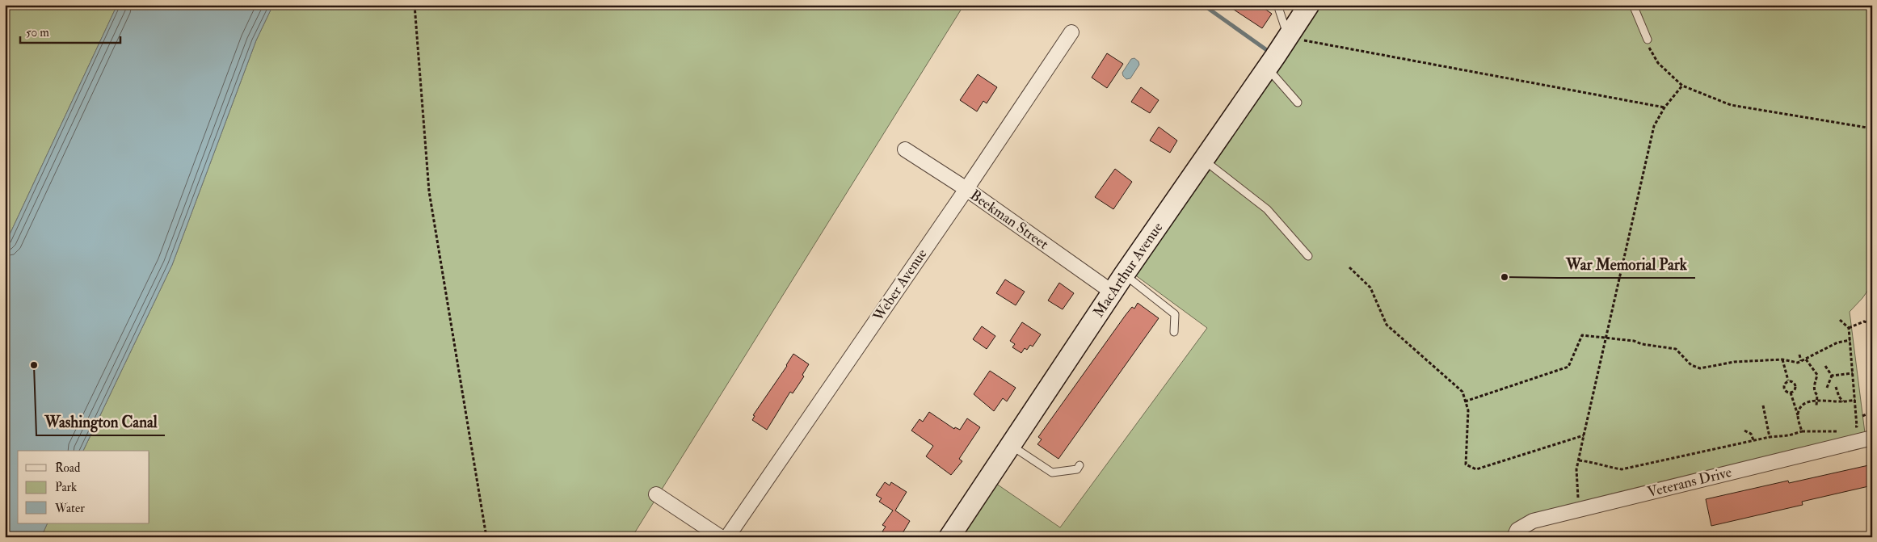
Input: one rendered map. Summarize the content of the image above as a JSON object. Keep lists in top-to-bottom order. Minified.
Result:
{"streets":{"street":["Beekman Street","MacArthur Avenue","Weber Avenue","Veterans Drive"]},"crossings":[["Beekman Street","MacArthur Avenue"],["Beekman Street","Weber Avenue"]],"places":["War Memorial Park","Washington Canal"],"legend":["Road","Park","Water"],"scale_bar":"50 m"}
